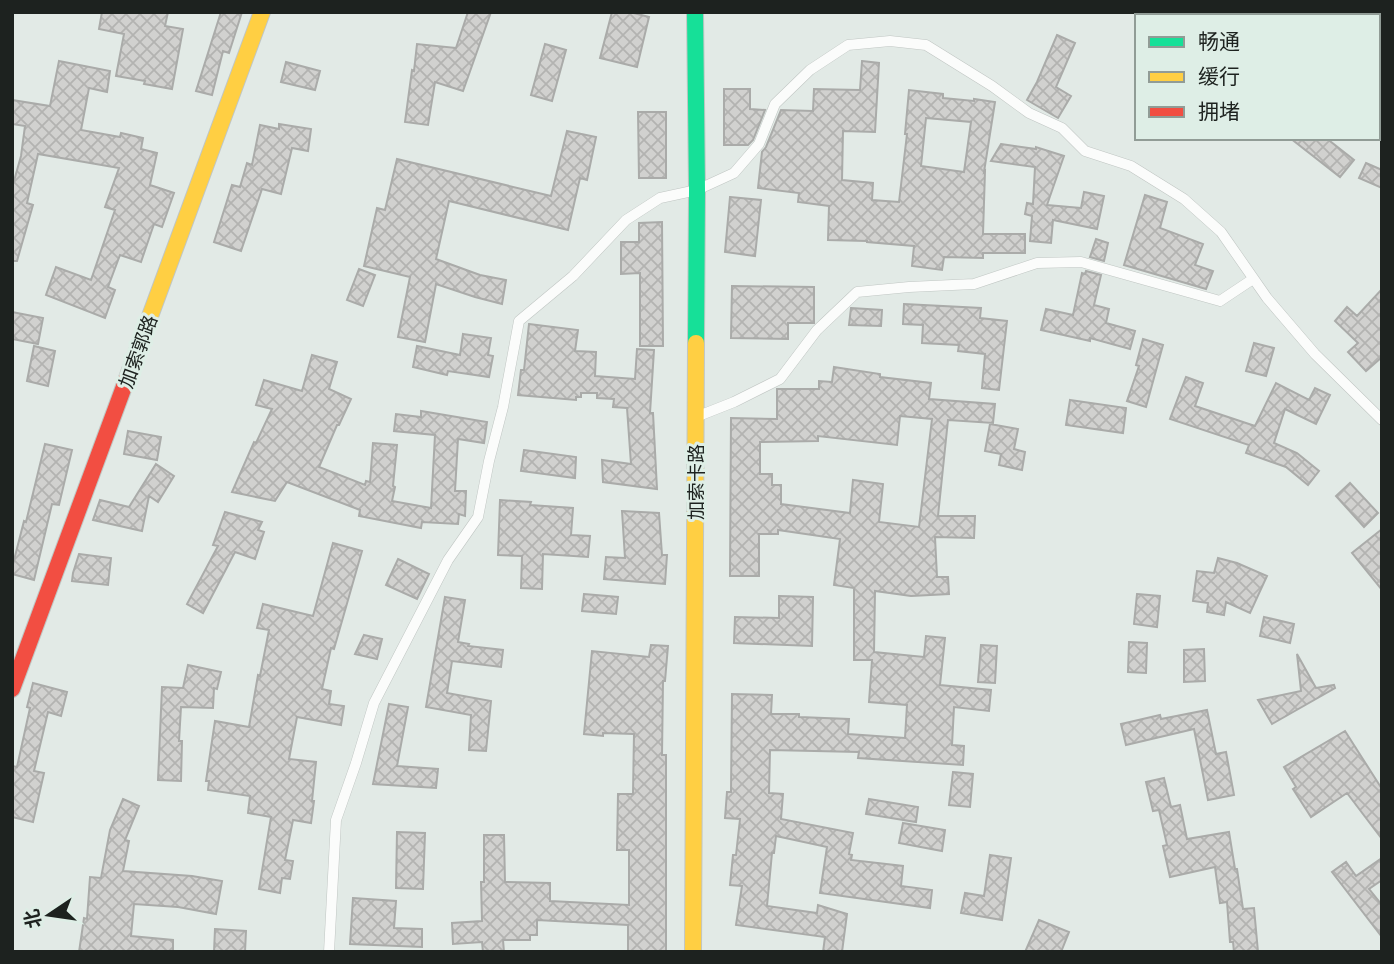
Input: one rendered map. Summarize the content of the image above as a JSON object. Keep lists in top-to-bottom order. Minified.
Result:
{"streets":{"main road":["加索郭路","加索卡路"]},"legend":["畅通","缓行","拥堵"],"north":"left"}
